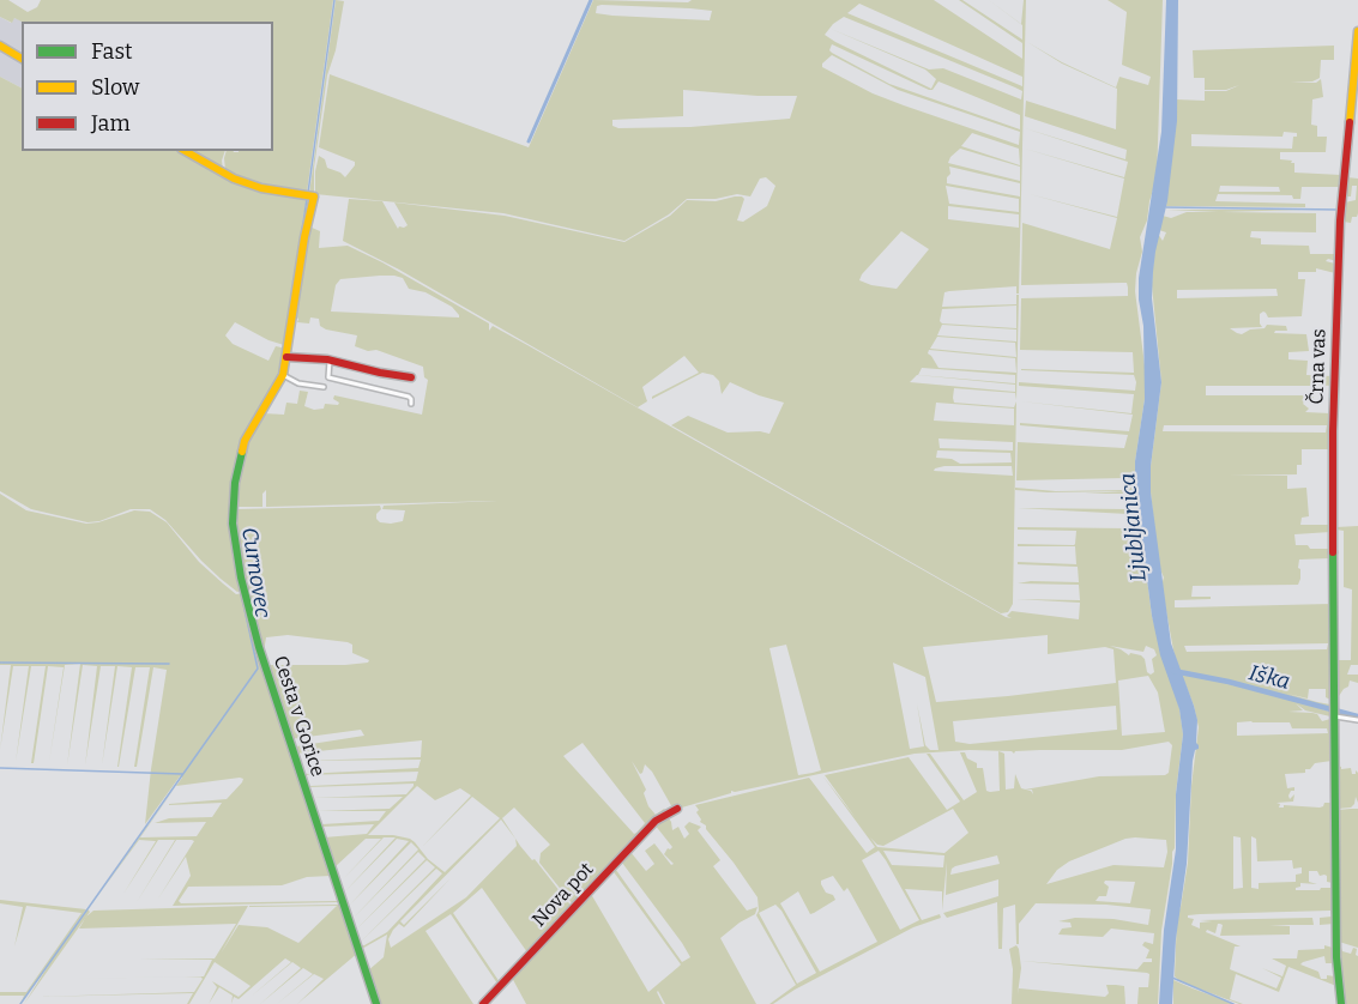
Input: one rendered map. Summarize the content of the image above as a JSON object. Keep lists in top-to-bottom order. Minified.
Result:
{"streets":{"street":["Črna vas","Cesta v Gorice","Nova pot"]},"water":["Ljubljanica","Curnovec","Iška"],"legend":["Fast","Slow","Jam"]}
